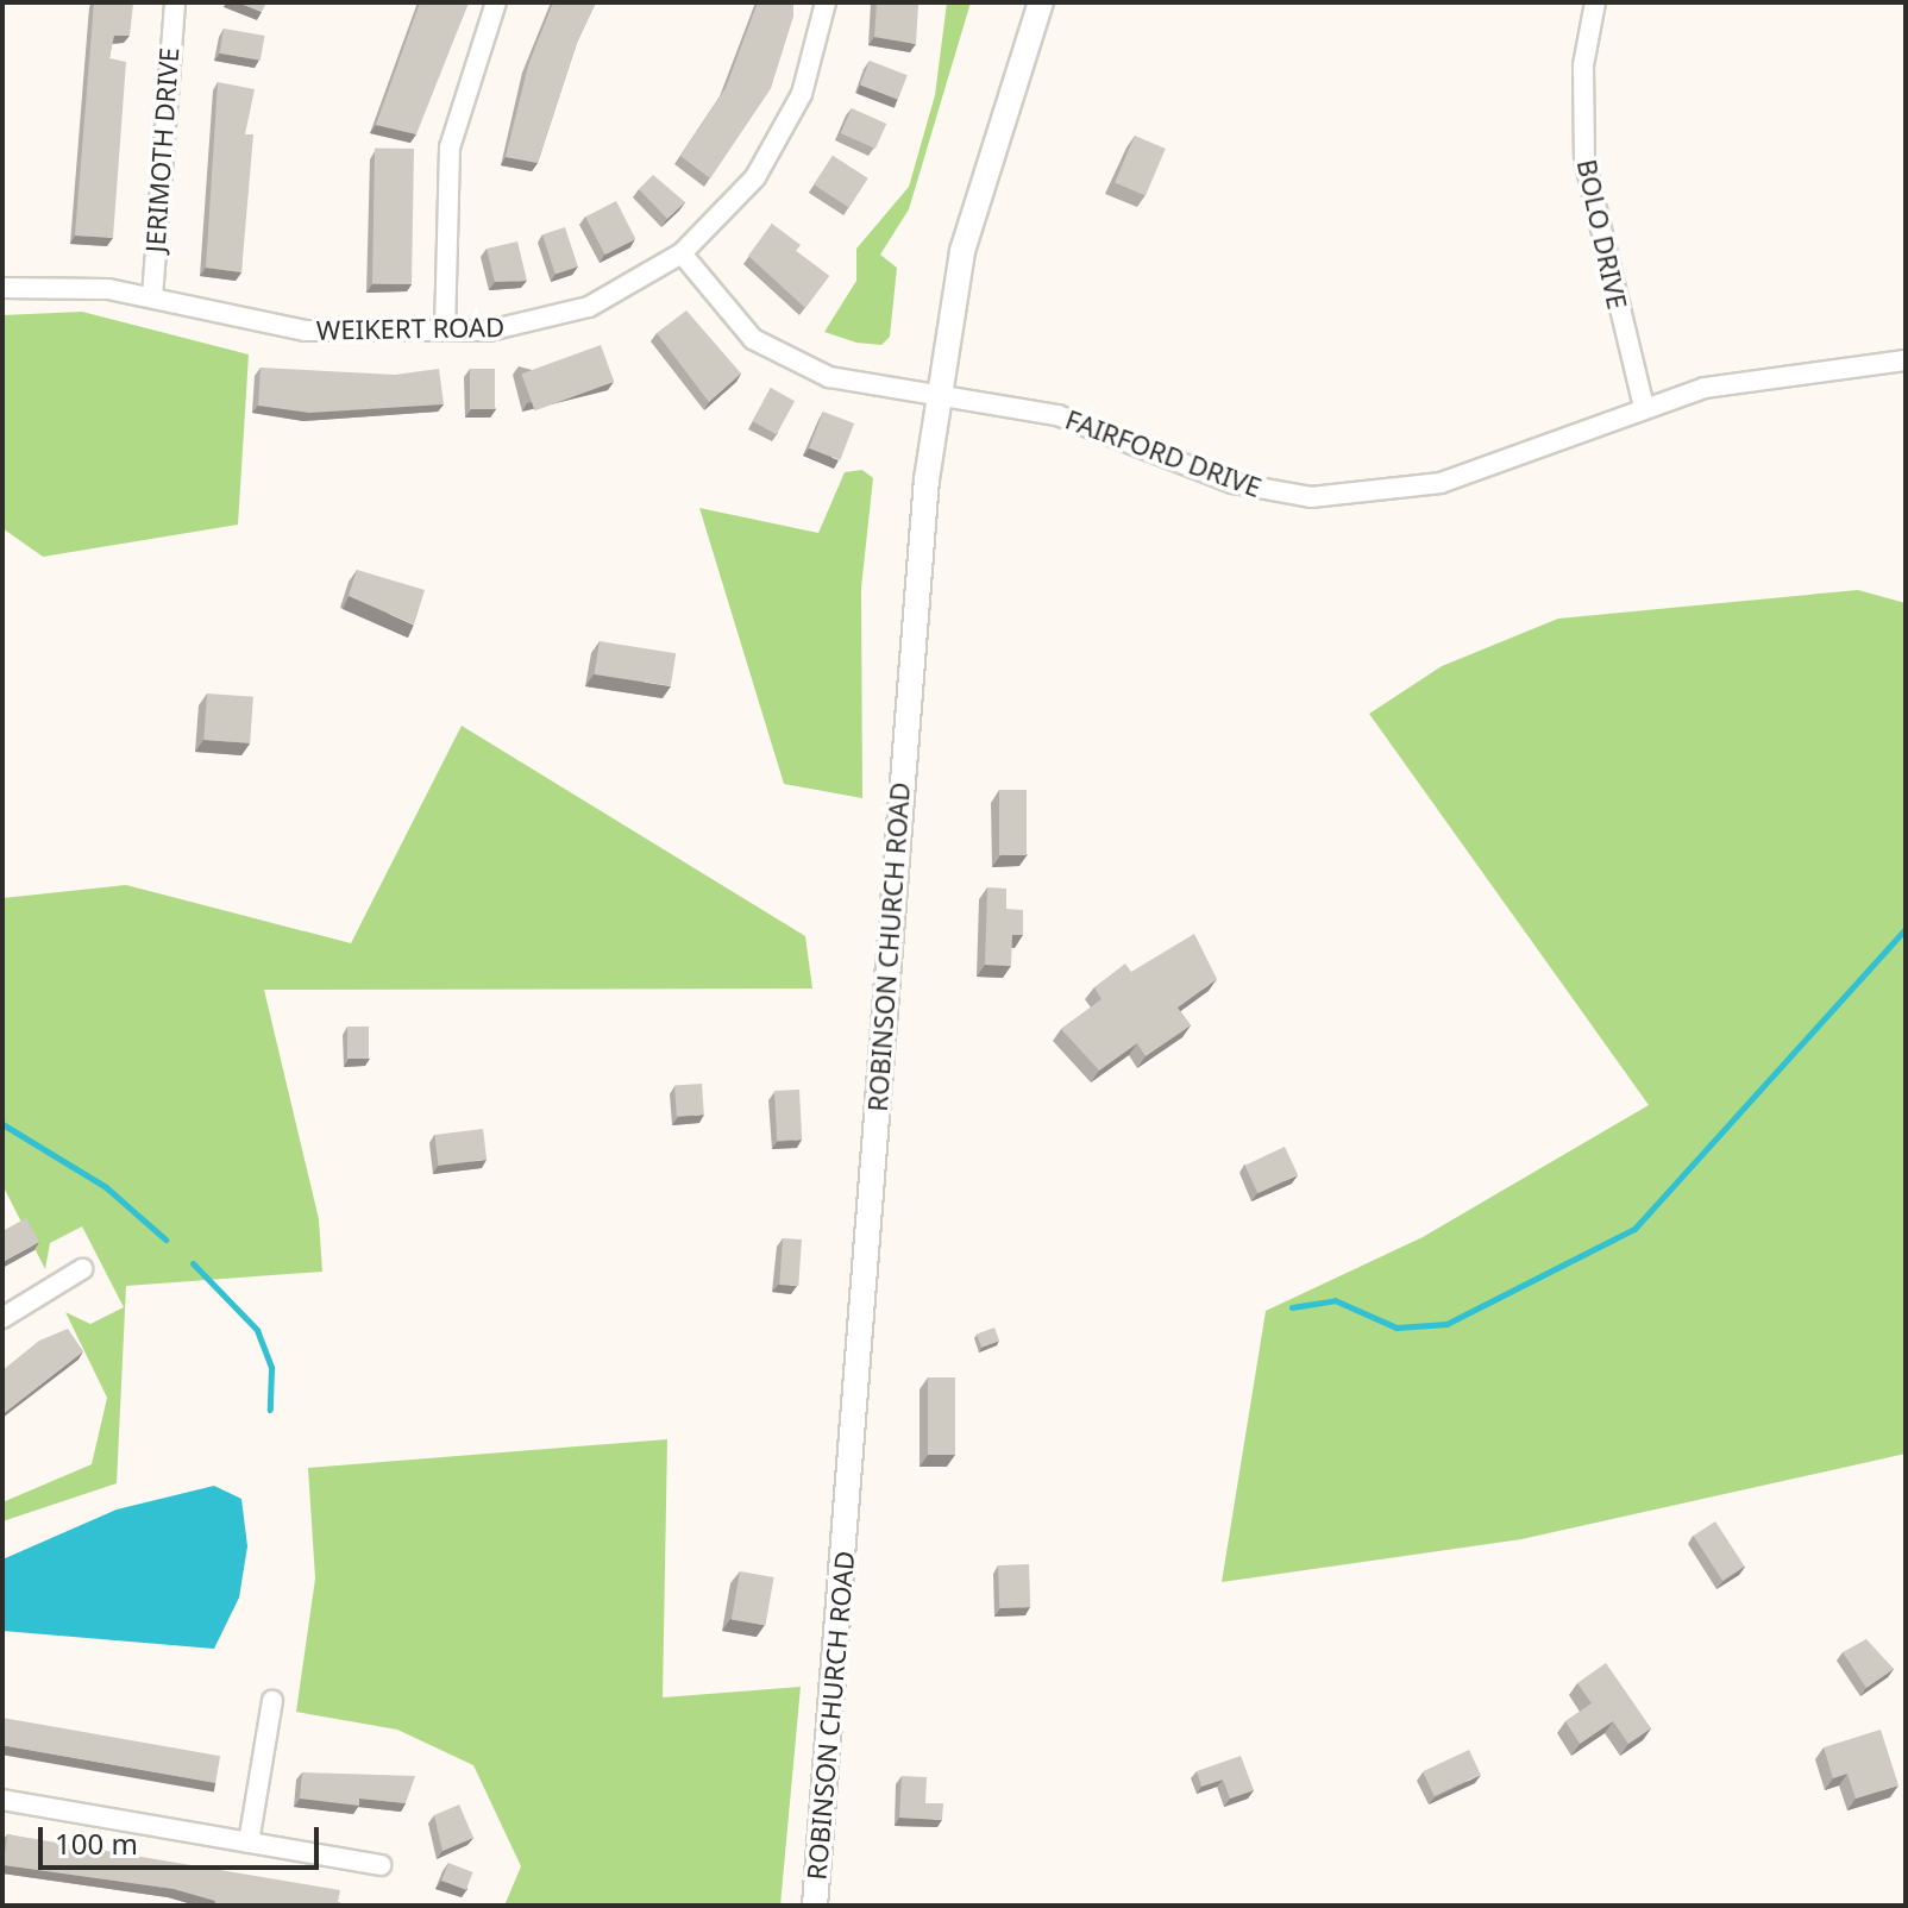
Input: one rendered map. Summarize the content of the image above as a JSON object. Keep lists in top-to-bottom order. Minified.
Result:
{"streets":{"street":["JERIMOTH DRIVE","BOLO DRIVE","WEIKERT ROAD","FAIRFORD DRIVE","ROBINSON CHURCH ROAD"]},"crossings":[["JERIMOTH DRIVE","WEIKERT ROAD"],["BOLO DRIVE","FAIRFORD DRIVE"],["WEIKERT ROAD","FAIRFORD DRIVE"],["FAIRFORD DRIVE","ROBINSON CHURCH ROAD"]],"scale_bar":"100 m"}
